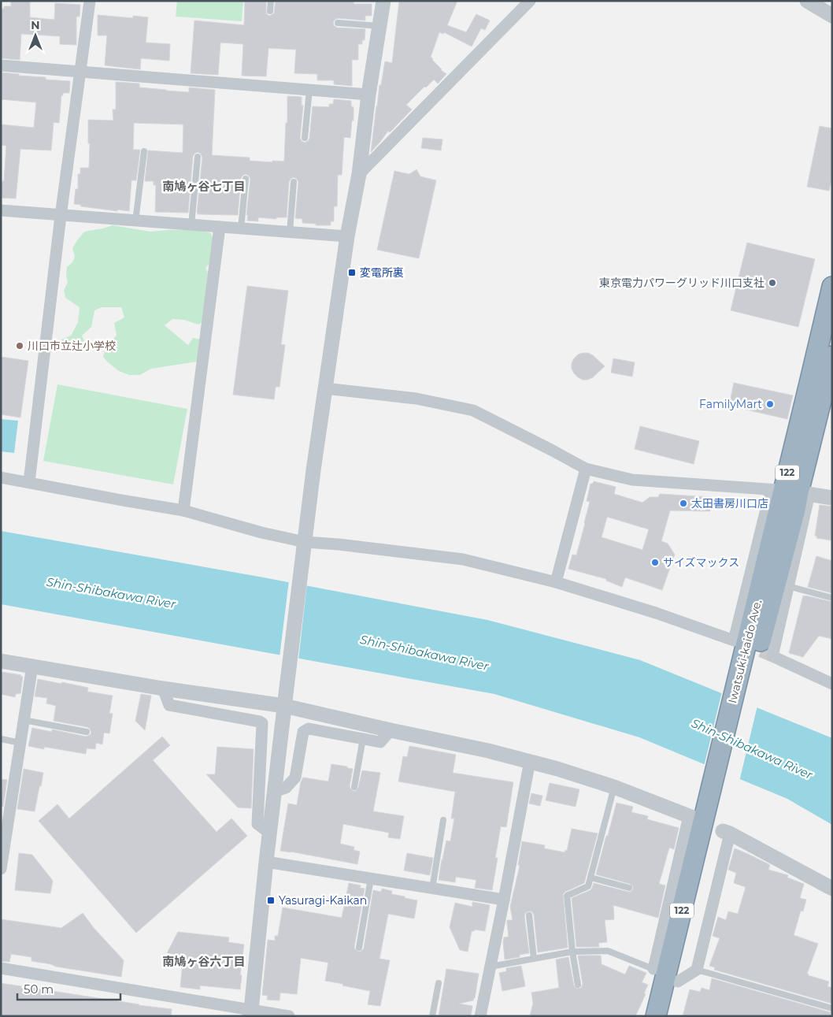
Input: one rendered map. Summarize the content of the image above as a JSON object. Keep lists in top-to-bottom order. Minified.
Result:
{"streets":{"highway":["122","Iwatsuki-kaido Ave."]},"districts":["南鳩ヶ谷七丁目","南鳩ヶ谷六丁目"],"water":["Shin-Shibakawa River"],"places":{"transit":["変電所裏","Yasuragi-Kaikan"],"other":["東京電力パワーグリッド川口支社","川口市立辻小学校","FamilyMart","太田書房川口店","サイズマックス"]},"scale_bar":"50 m","north":"top"}
